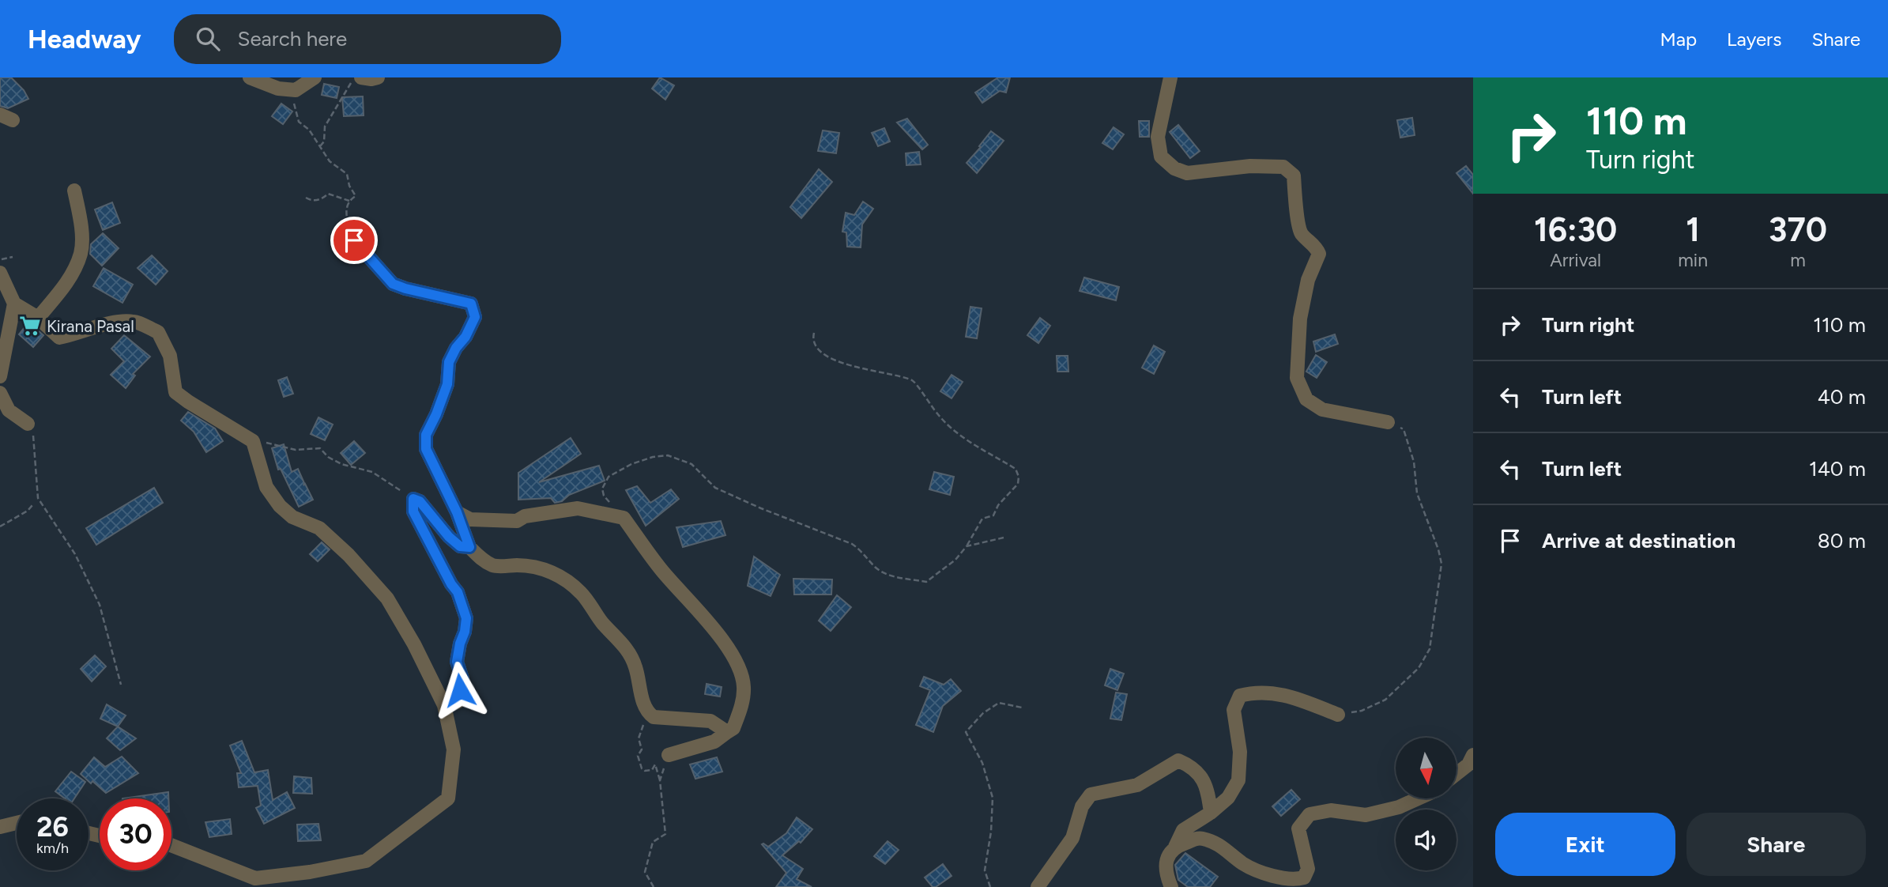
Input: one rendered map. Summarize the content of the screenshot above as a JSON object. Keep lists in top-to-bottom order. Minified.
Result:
{"places":{"supermarket":["Kirana Pasal"]},"north":"bottom","page":{"header":"Headway","search":"Search here","nav":["Map","Layers","Share"],"turn":["110 m","Turn right"],"eta":["16:30","Arrival","1","min","370","m"],"list":[{"name":"Turn right","value":"110 m"},{"name":"Turn left","value":"40 m"},{"name":"Turn left","value":"140 m"},{"name":"Arrive at destination","value":"80 m"}],"speed":"26 km/h","limit":"30","buttons":["Exit","Share"]}}
